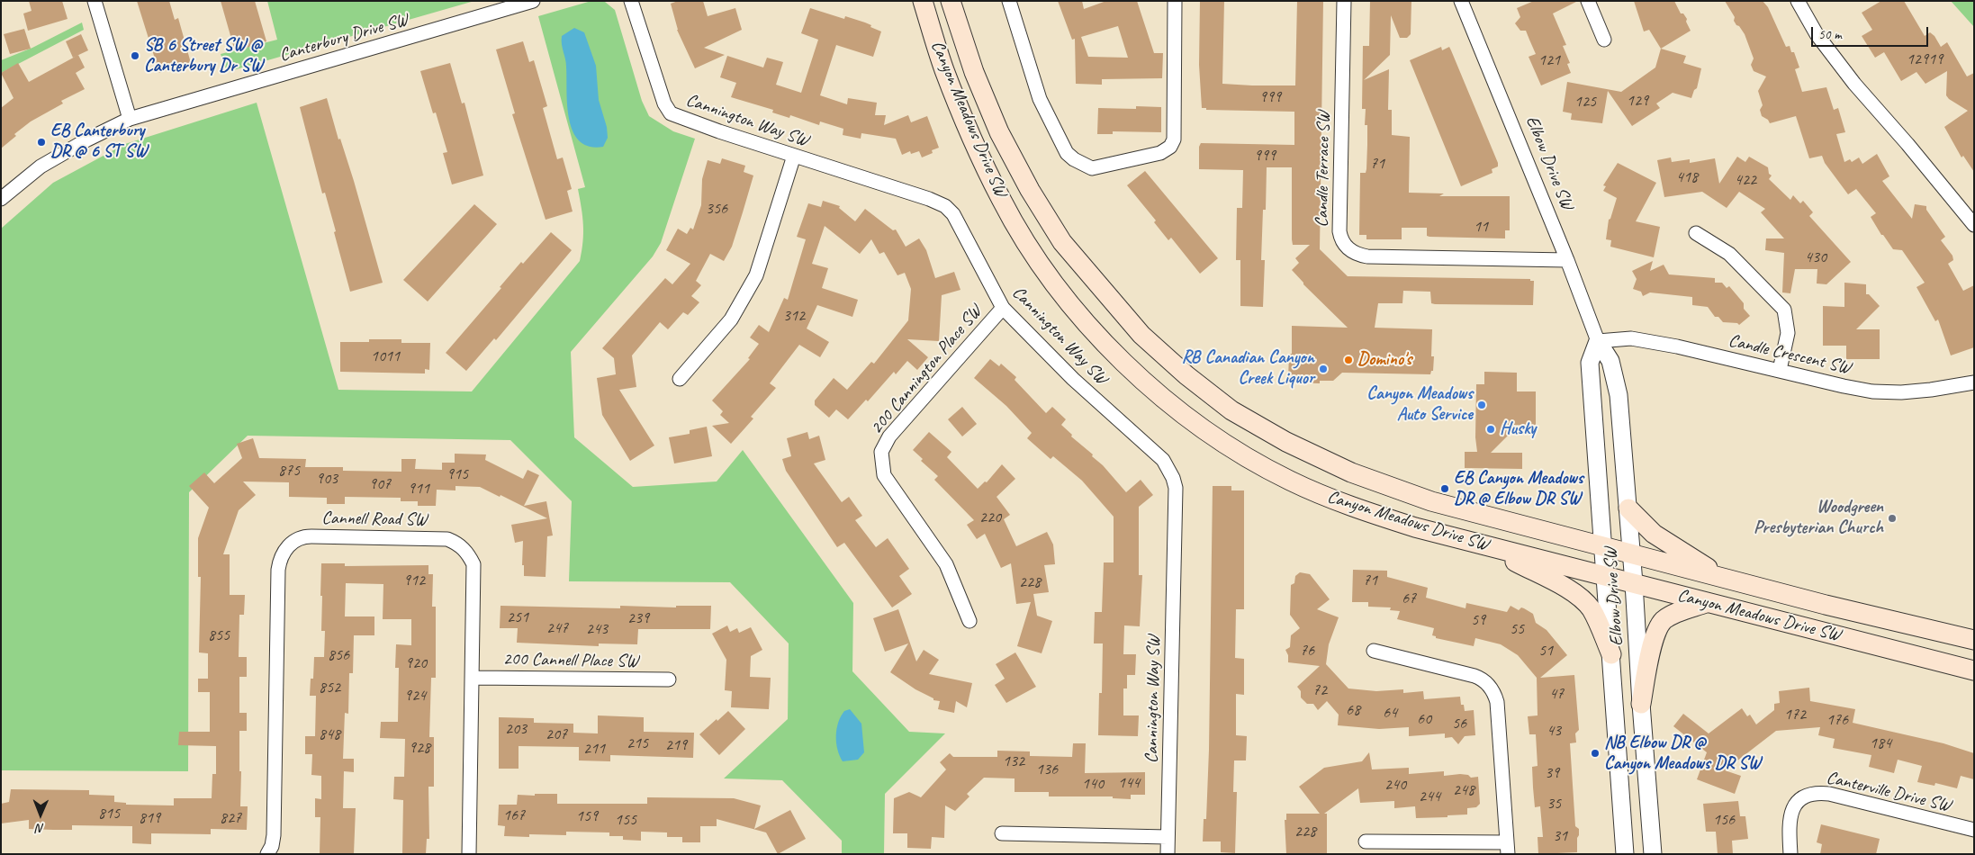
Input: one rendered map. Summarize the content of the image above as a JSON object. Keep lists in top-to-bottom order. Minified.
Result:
{"streets":{"main road":["Canyon Meadows Drive SW"],"street":["Canterbury Drive SW","Cannington Way SW","Elbow Drive SW","Candle Terrace SW","Candle Crescent SW","200 Cannington Place SW","Cannell Road SW","200 Cannell Place SW","Canterville Drive SW"]},"crossings":[["Canyon Meadows Drive SW","Elbow Drive SW"],["Cannington Way SW","200 Cannington Place SW"],["Elbow Drive SW","Candle Terrace SW"],["Elbow Drive SW","Candle Crescent SW"],["Cannell Road SW","200 Cannell Place SW"]],"places":["SB 6 Street SW @ Canterbury Dr SW","EB Canterbury DR @ 6 ST SW","Domino's","RB Canadian Canyon Creek Liquor","Canyon Meadows Auto Service","Husky","EB Canyon Meadows DR @ Elbow DR SW","Woodgreen Presbyterian Church","NB Elbow DR @ Canyon Meadows DR SW"],"house_numbers":["12919","121","999","129","125","999","71","418","422","356","11","430","312","1011","875","915","903","907","911","220","912","71","228","67","251","239","59","247","243","55","855","76","51","856","920","852","72","47","924","68","64","172","60","176","56","203","43","848","207","215","184","219","928","211","132","136","39","144","140","240","248","244","35","815","167","159","819","827","155","156","228","31"],"scale_bar":"50 m","north":"bottom"}
